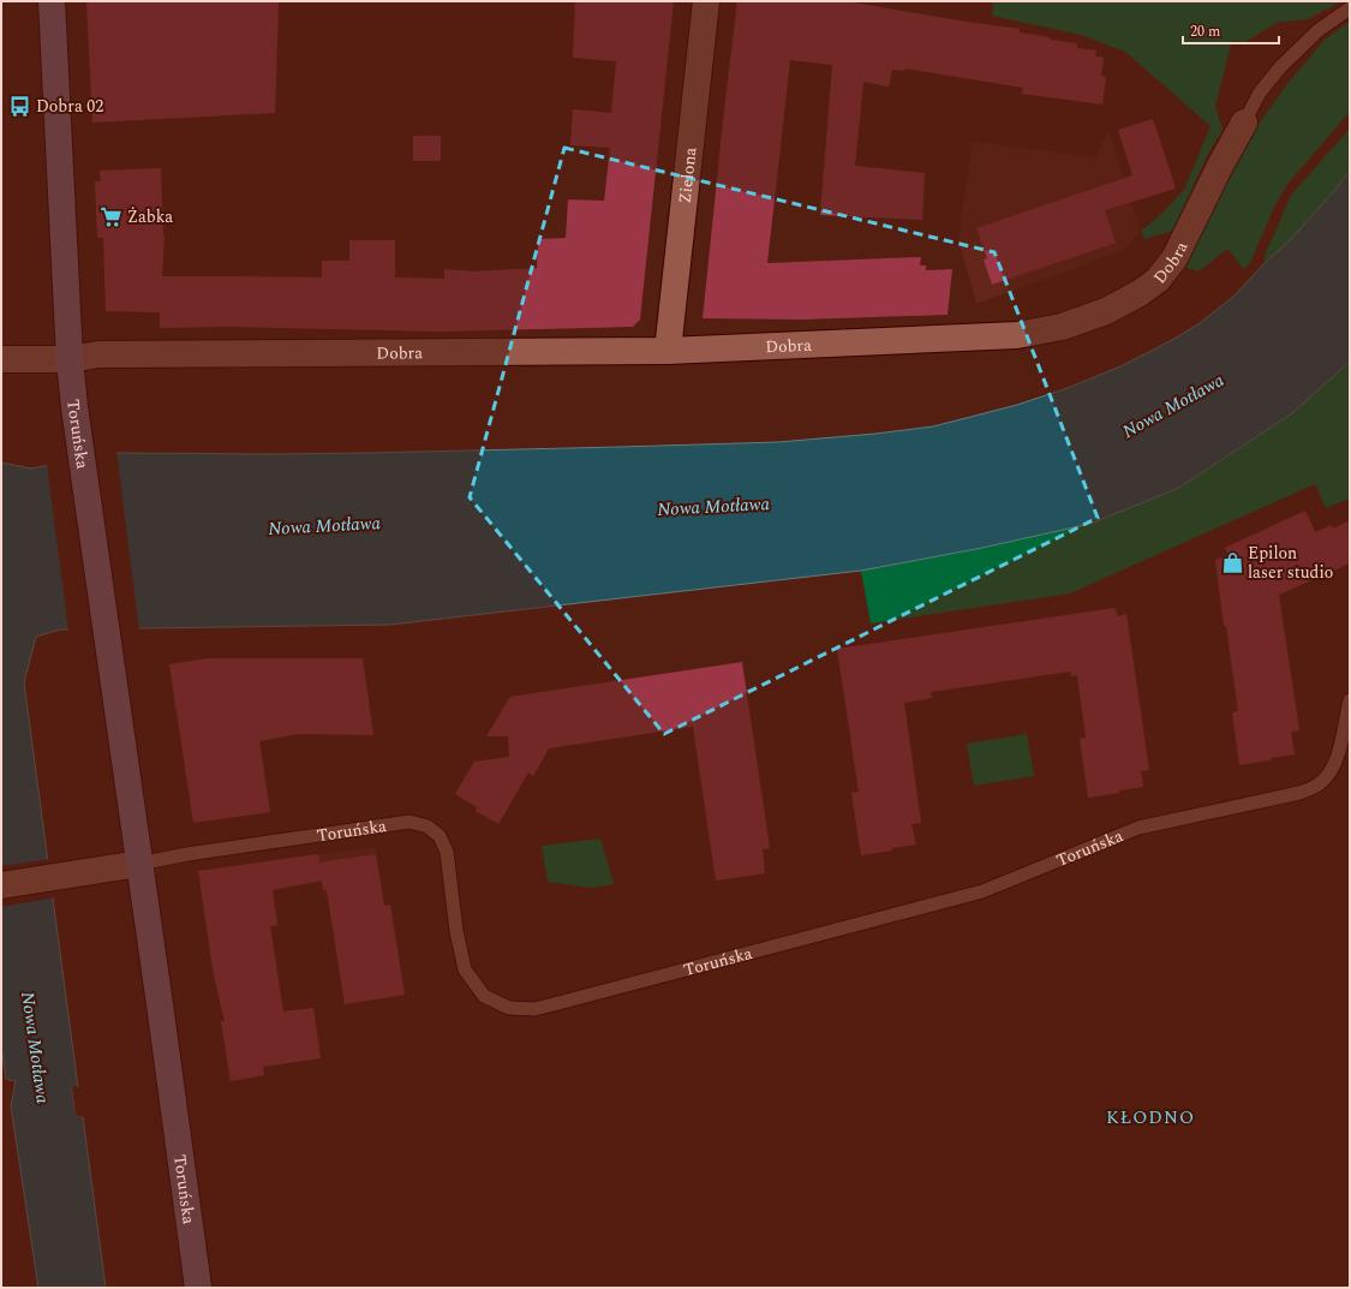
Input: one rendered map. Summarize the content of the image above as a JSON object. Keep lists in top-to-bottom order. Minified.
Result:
{"streets":{"street":["Zielona","Dobra","Toruńska"]},"crossings":[["Zielona","Dobra"],["Dobra","Toruńska"]],"districts":["KŁODNO"],"water":["Nowa Motława"],"places":{"bus stop":["Dobra 02"],"supermarket":["Żabka"],"shop":["Epilon laser studio"]},"scale_bar":"20 m"}
